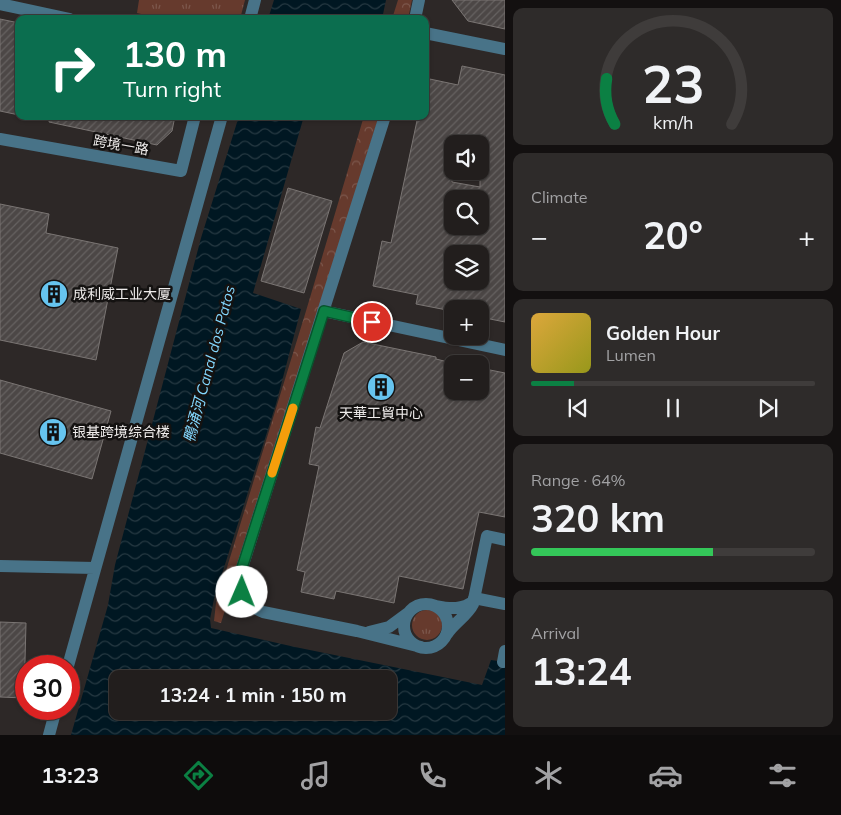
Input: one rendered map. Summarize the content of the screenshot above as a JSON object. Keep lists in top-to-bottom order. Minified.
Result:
{"streets":{"street":["跨境一路"]},"water":["鴨涌河 Canal dos Patos"],"places":{"building":["成利威工业大厦","天華工貿中心","银基跨境综合楼"]},"page":{"turn":["130 m","Turn right"],"map_buttons":["+","−"],"tile":["Climate",["Range · 64%","320 km"],["Arrival","13:24"]],"heat":["−","20°","+"],"song":["Golden Hour","Lumen"],"limit":"30","trip":"13:24 · 1 min · 150 m","tabs":"13:23","gauge":["23","km/h"]}}
